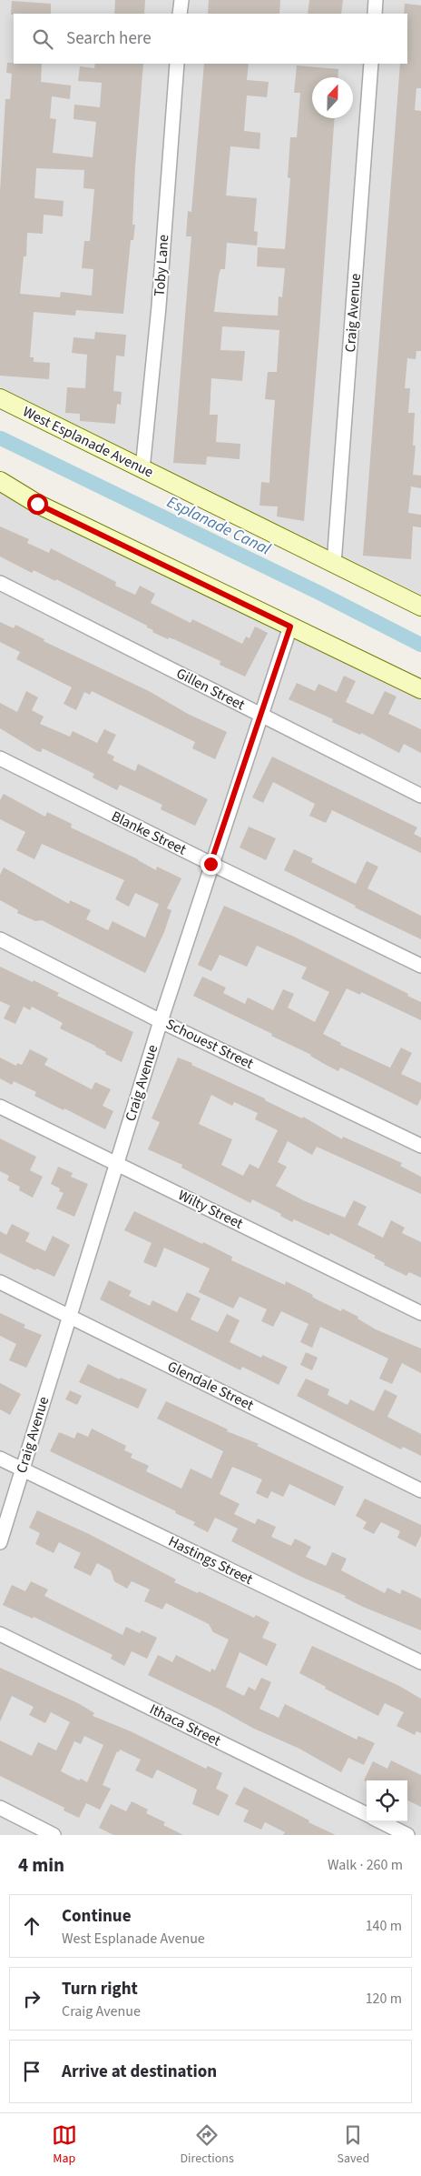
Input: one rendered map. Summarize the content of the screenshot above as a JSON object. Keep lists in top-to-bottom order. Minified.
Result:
{"streets":{"main road":["West Esplanade Avenue"],"street":["Toby Lane","Craig Avenue","Gillen Street","Blanke Street","Schouest Street","Wilty Street","Glendale Street","Hastings Street","Ithaca Street"]},"crossings":[["Toby Lane","West Esplanade Avenue"],["Craig Avenue","West Esplanade Avenue"],["Craig Avenue","Gillen Street"],["Craig Avenue","Blanke Street"],["Craig Avenue","Schouest Street"],["Craig Avenue","Wilty Street"],["Craig Avenue","Glendale Street"],["Craig Avenue","Hastings Street"]],"water":["Esplanade Canal"],"north":"top","page":{"search":"Search here","heading":["4 min","Walk · 260 m"],"list":[["Continue","West Esplanade Avenue","140 m"],["Turn right","Craig Avenue","120 m"],"Arrive at destination"],"nav":["Map","Directions","Saved"]}}
